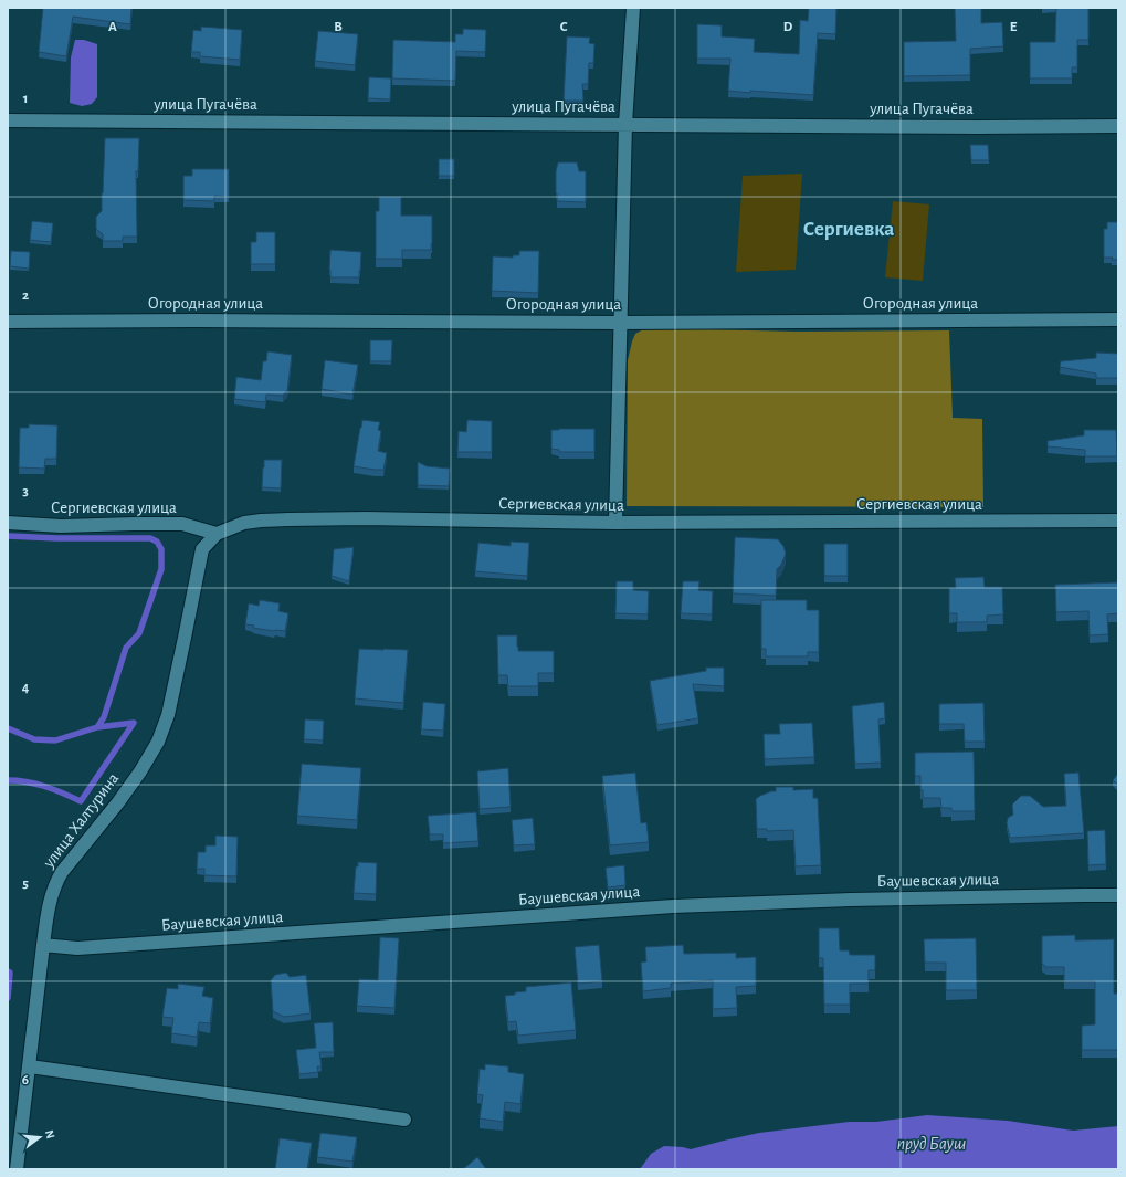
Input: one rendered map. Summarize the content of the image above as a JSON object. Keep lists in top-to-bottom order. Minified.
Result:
{"streets":{"street":["улица Пугачёва","Огородная улица","Сергиевская улица","улица Халтурина","Баушевская улица"]},"crossings":[["Сергиевская улица","улица Халтурина"],["улица Халтурина","Баушевская улица"]],"districts":["Сергиевка"],"water":["пруд Бауш"],"north":"right","grid":{"columns":["A","B","C","D","E"],"rows":["1","2","3","4","5","6"]}}
